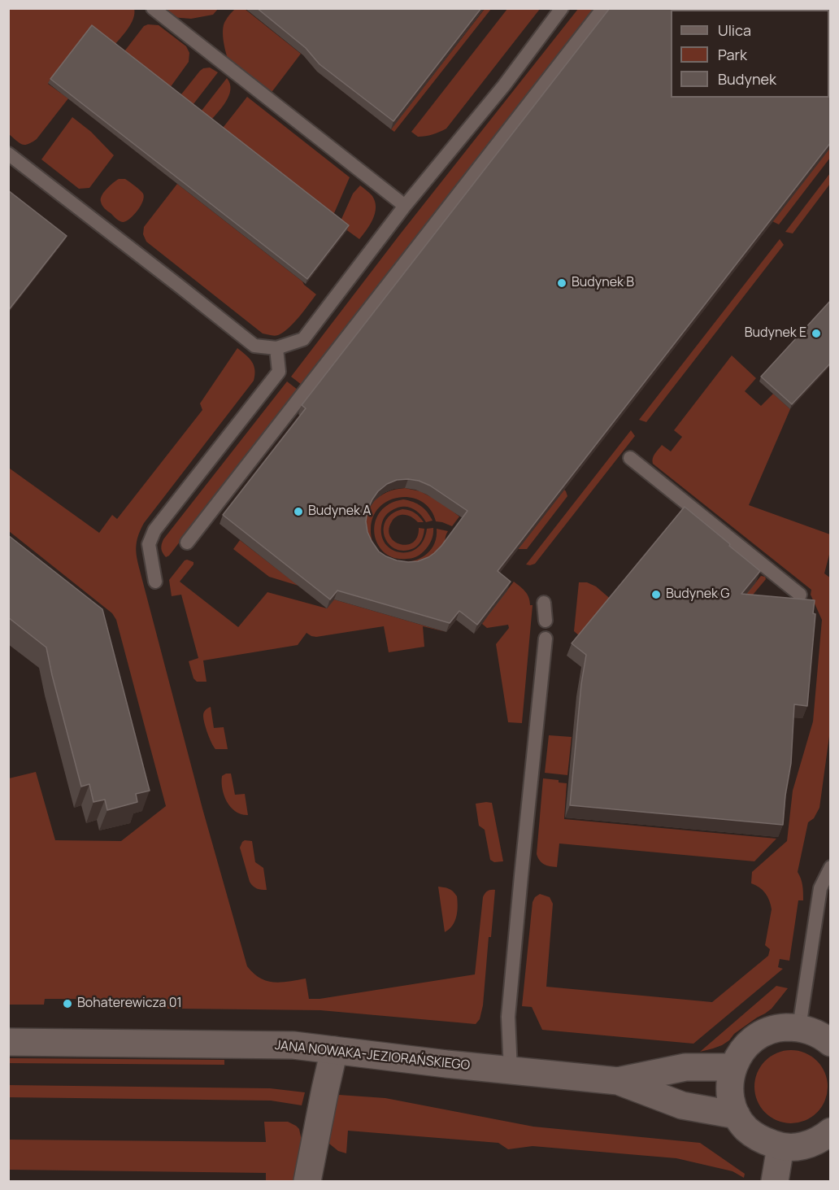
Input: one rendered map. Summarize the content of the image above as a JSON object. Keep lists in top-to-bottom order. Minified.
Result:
{"streets":{"street":["JANA NOWAKA-JEZIORAŃSKIEGO"]},"places":["Budynek B","Budynek E","Budynek A","Budynek G","Bohaterewicza 01"],"legend":["Ulica","Park","Budynek"]}
